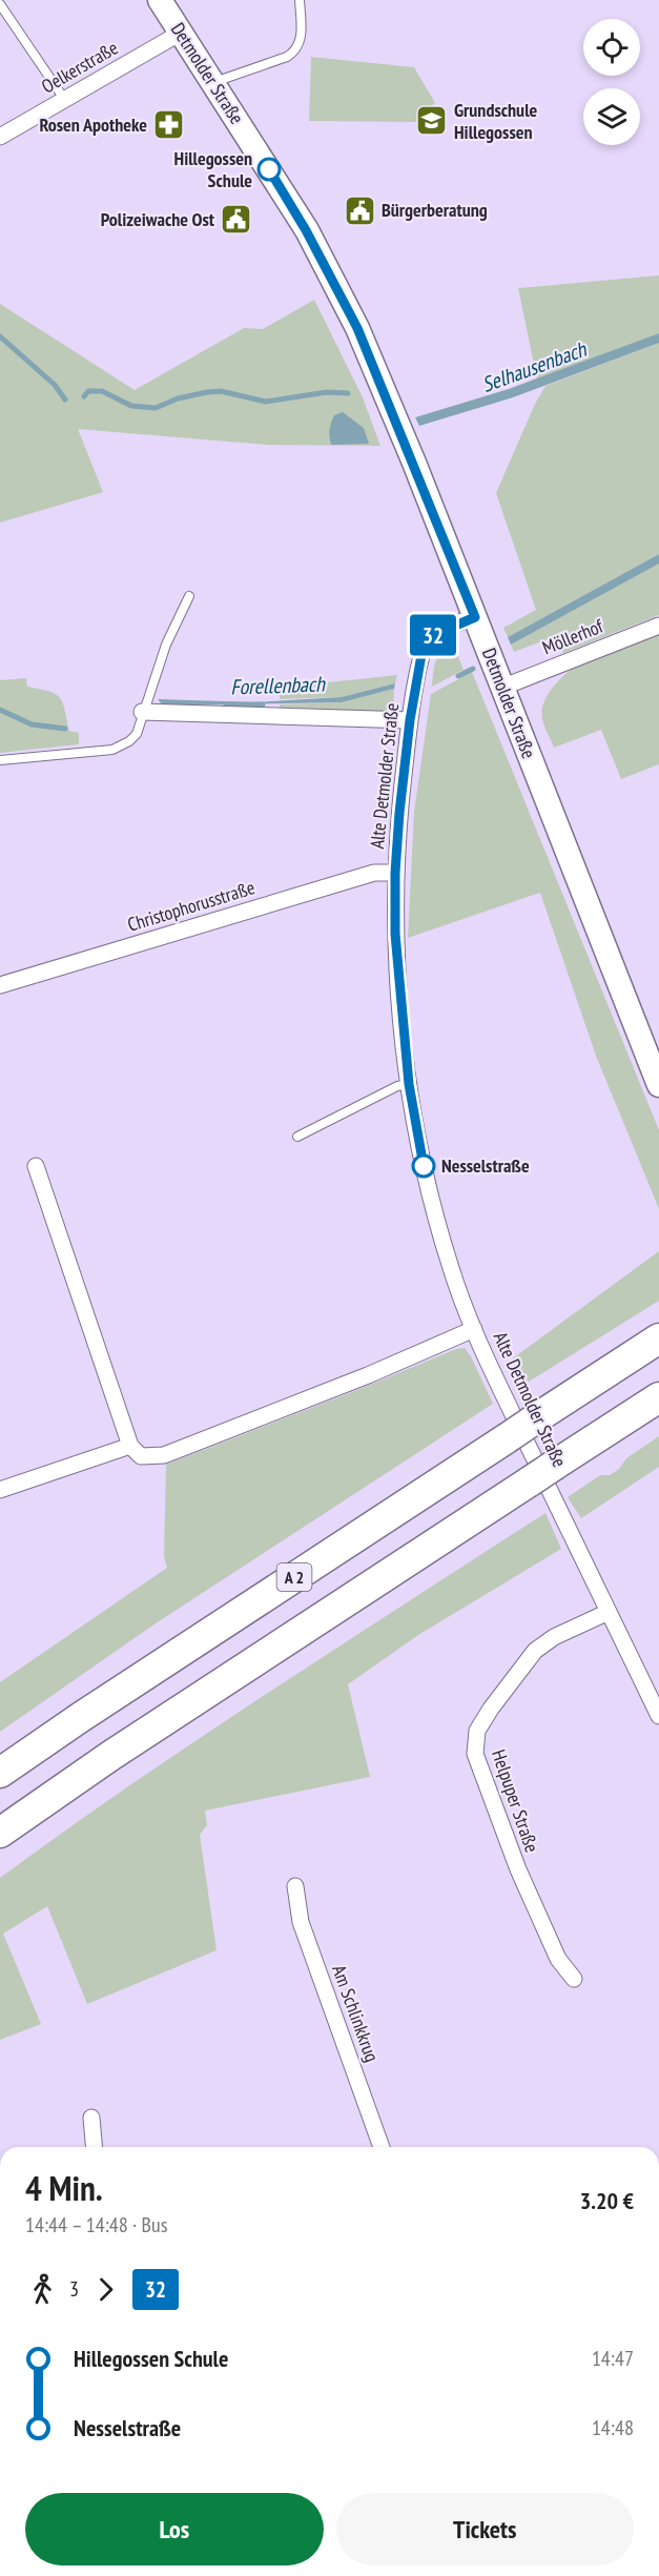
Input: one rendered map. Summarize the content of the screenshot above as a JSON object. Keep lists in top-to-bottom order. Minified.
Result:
{"streets":{"highway":["A 2"],"street":["Oelkerstraße","Detmolder Straße","Möllerhof","Alte Detmolder Straße","Christophorusstraße","Helpuper Straße","Am Schlinkkrug"]},"crossings":[["Oelkerstraße","Detmolder Straße"],["Detmolder Straße","Möllerhof"],["Detmolder Straße","Alte Detmolder Straße"],["Alte Detmolder Straße","Christophorusstraße"],["Alte Detmolder Straße","Helpuper Straße"]],"water":["Selhausenbach","Forellenbach"],"places":{"school or university":["Grundschule Hillegossen"],"pharmacy":["Rosen Apotheke"],"other":["Hillegossen Schule","Nesselstraße"],"public building":["Bürgerberatung","Polizeiwache Ost"]},"lines":["bus line 32"],"page":{"on_map":"32","heading":["4 Min.","14:44 – 14:48 · Bus","3.20 €"],"legs":["3","32"],"list":[{"name":"Hillegossen Schule","value":"14:47"},{"name":"Nesselstraße","value":"14:48"}],"buttons":["Los","Tickets"]}}
